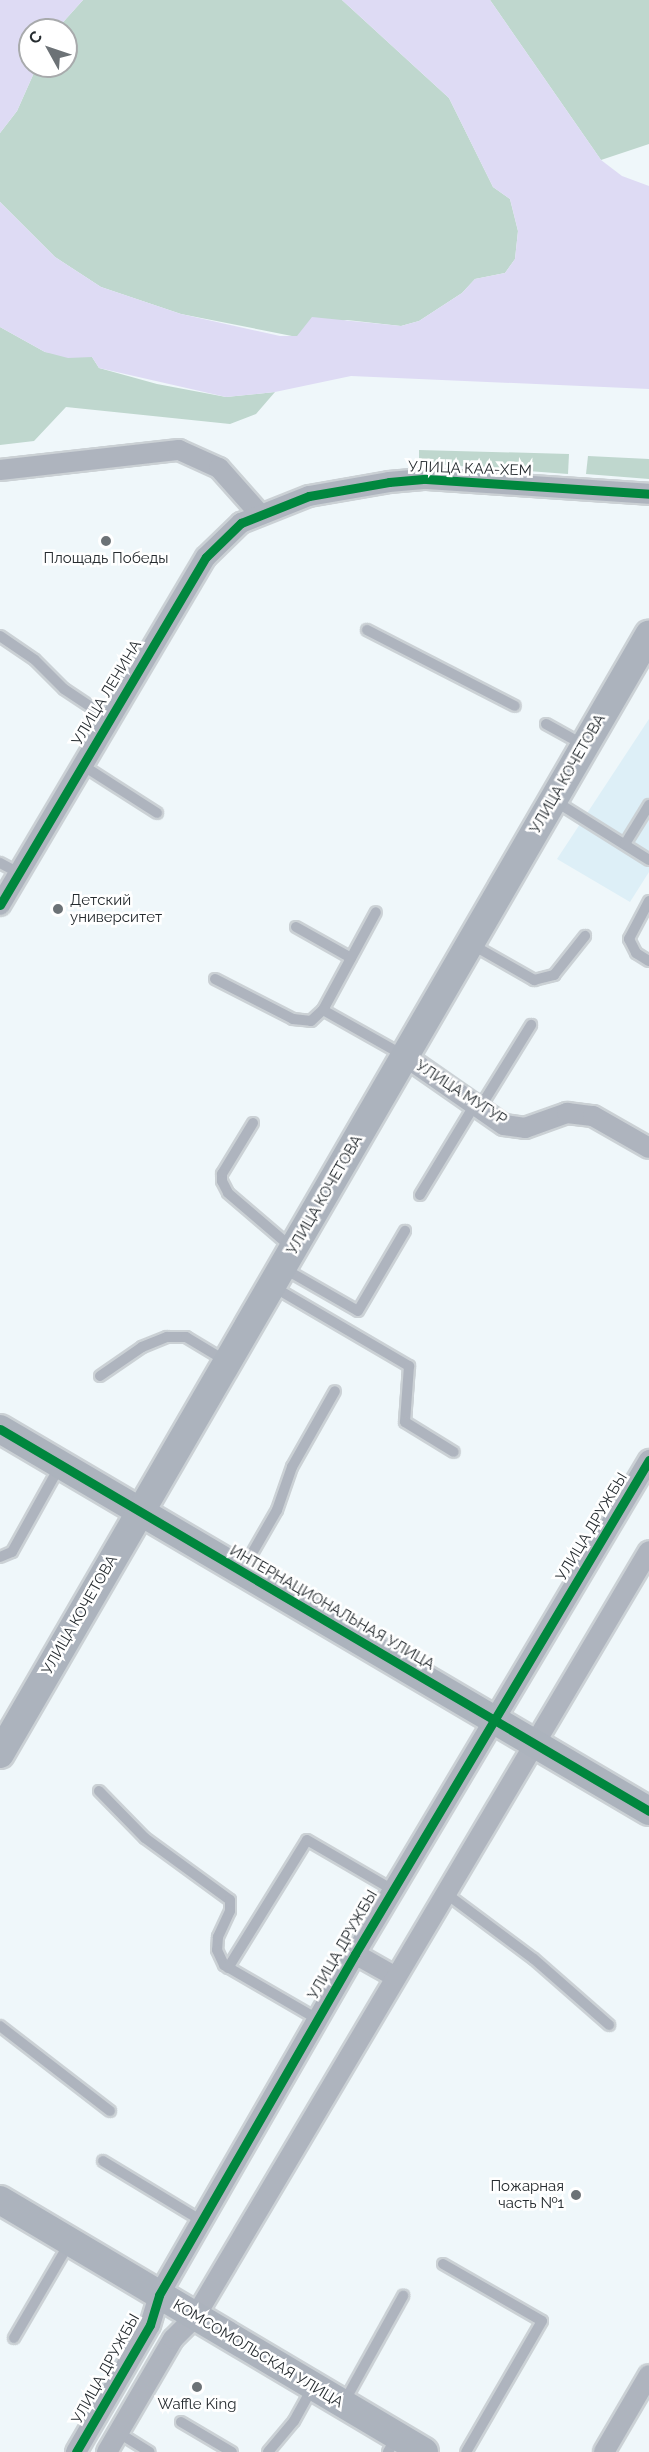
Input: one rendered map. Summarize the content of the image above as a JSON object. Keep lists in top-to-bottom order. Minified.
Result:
{"streets":{"street":["УЛИЦА КАА-ХЕМ","УЛИЦА ЛЕНИНА","УЛИЦА КОЧЕТОВА","УЛИЦА МУГУР","УЛИЦА ДРУЖБЫ","ИНТЕРНАЦИОНАЛЬНАЯ УЛИЦА","КОМСОМОЛЬСКАЯ УЛИЦА"]},"crossings":[["УЛИЦА КАА-ХЕМ","УЛИЦА ЛЕНИНА"],["УЛИЦА КОЧЕТОВА","УЛИЦА МУГУР"],["УЛИЦА КОЧЕТОВА","ИНТЕРНАЦИОНАЛЬНАЯ УЛИЦА"],["УЛИЦА ДРУЖБЫ","ИНТЕРНАЦИОНАЛЬНАЯ УЛИЦА"],["УЛИЦА ДРУЖБЫ","КОМСОМОЛЬСКАЯ УЛИЦА"]],"places":["Площадь Победы","Детский университет","Пожарная часть №1","Waffle King"],"north":"top left"}
